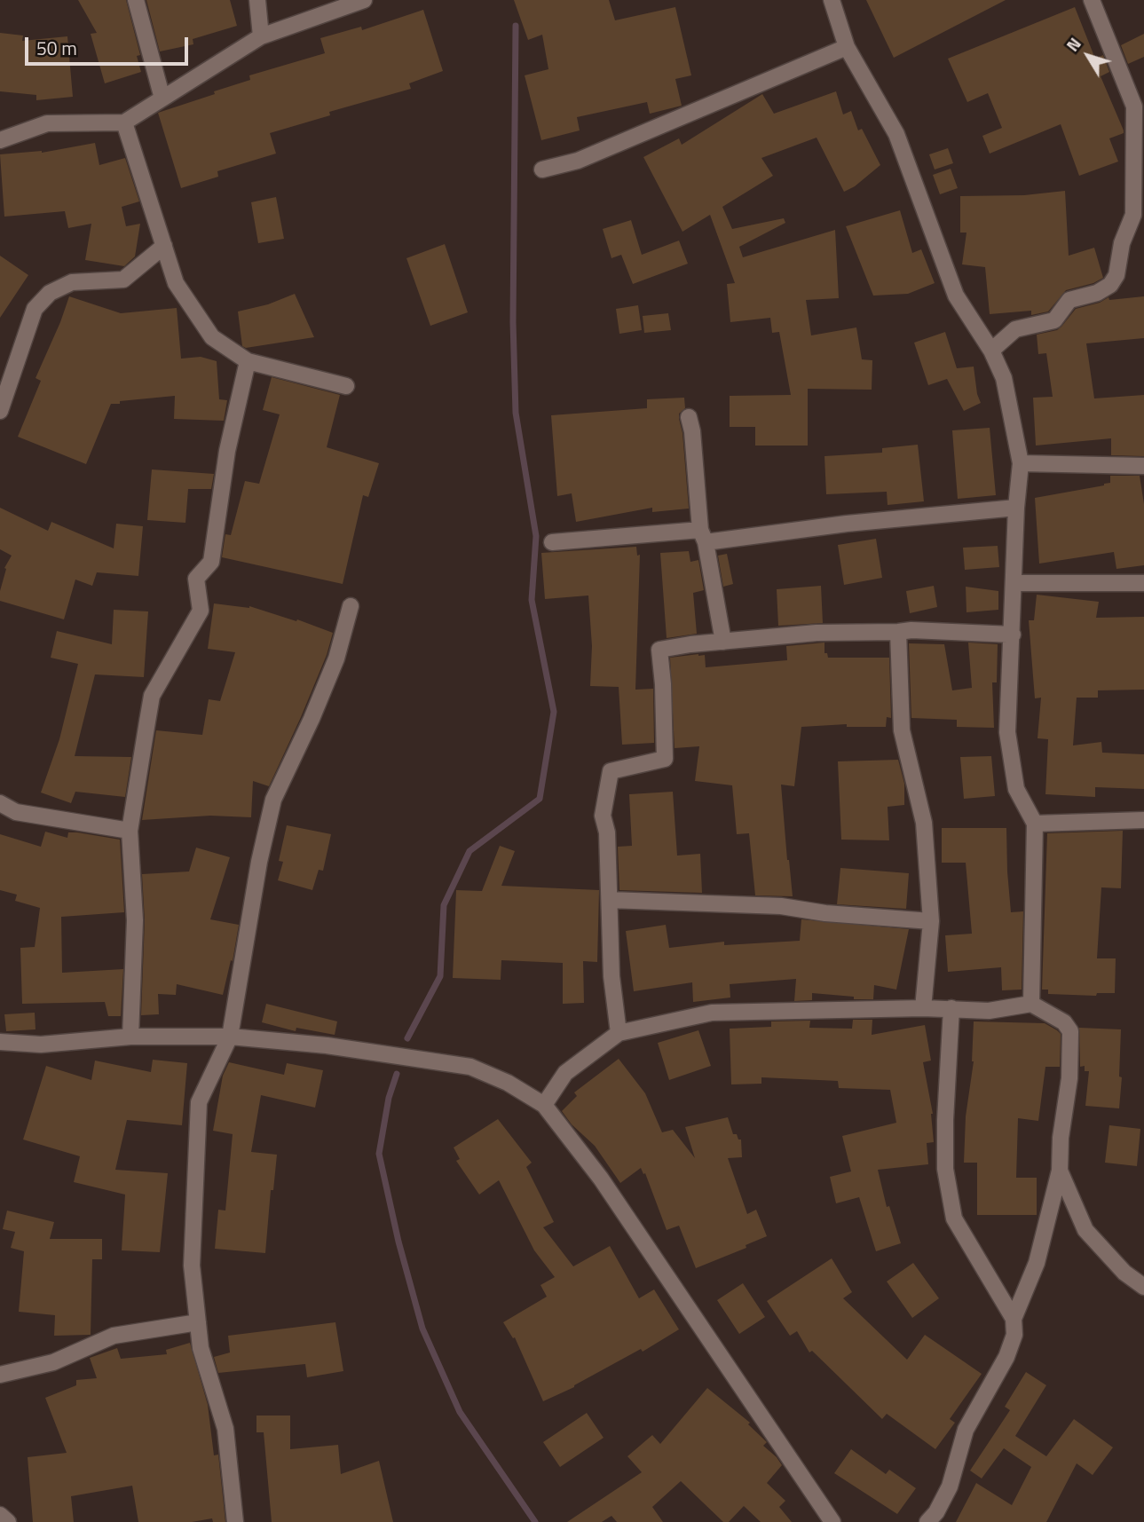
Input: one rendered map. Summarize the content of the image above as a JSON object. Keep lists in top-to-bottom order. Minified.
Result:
{"scale_bar":"50 m","north":"top left"}
